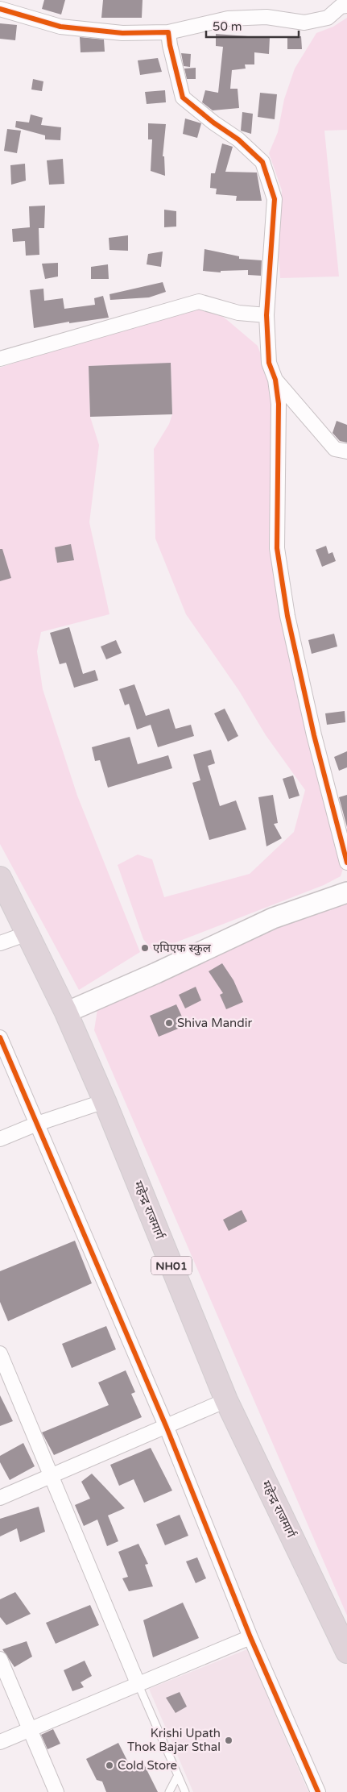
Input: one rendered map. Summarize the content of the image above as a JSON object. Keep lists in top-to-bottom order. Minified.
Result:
{"streets":{"highway":["महेन्द्र राजमार्ग","NH01"]},"places":["एपिएफ स्कुल","Shiva Mandir","Krishi Upath Thok Bajar Sthal","Cold Store"],"scale_bar":"50 m"}
